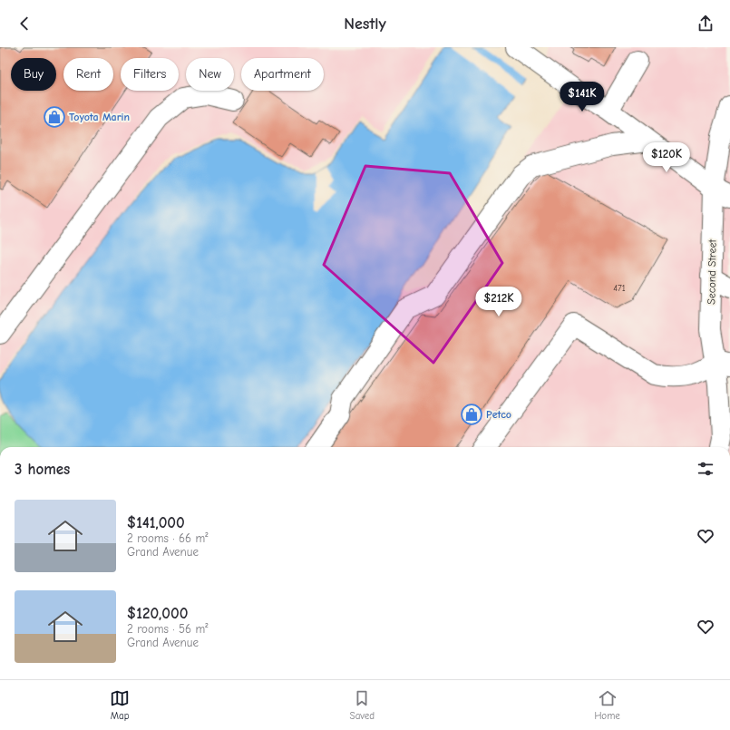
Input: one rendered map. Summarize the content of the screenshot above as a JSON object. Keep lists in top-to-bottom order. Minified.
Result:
{"streets":{"main road":["Second Street"]},"places":{"shop":["Toyota Marin","Petco"]},"house_numbers":["471"],"page":{"header":"Nestly","chip":["Buy","Rent","Filters","New","Apartment"],"price":["$141K","$120K","$212K"],"heading":"3 homes","list":[{"name":"$141,000","note":"2 rooms · 66 m² · Grand Avenue"},{"name":"$120,000","note":"2 rooms · 56 m² · Grand Avenue"}],"tabs":["Map","Saved","Home"]}}
